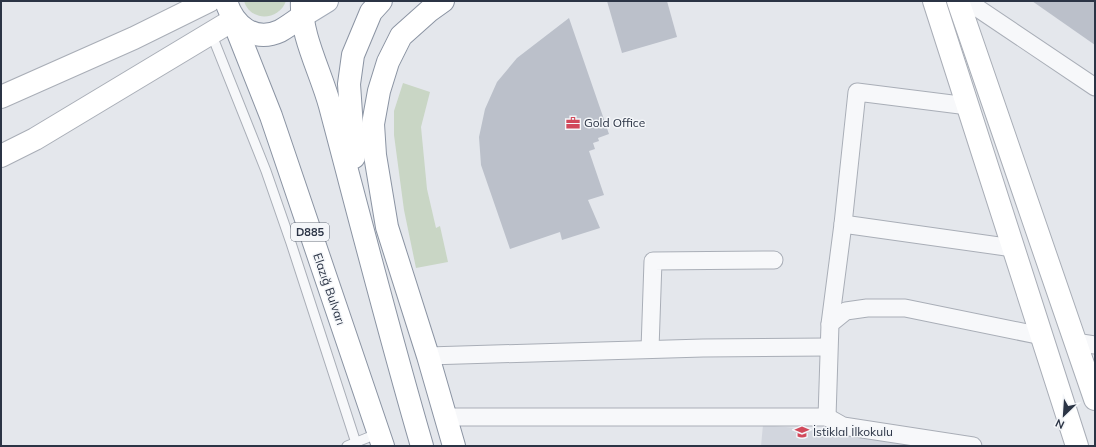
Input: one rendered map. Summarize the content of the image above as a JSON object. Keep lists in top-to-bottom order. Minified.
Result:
{"streets":{"main road":["D885","Elazığ Bulvarı"]},"places":{"office":["Gold Office"],"school or university":["İstiklal İlkokulu"]},"north":"bottom left"}
